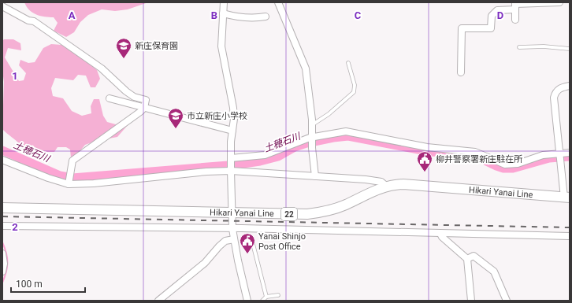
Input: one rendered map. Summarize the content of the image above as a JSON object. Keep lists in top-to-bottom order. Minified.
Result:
{"streets":{"main road":["Hikari Yanai Line","22"]},"water":["土穂石川"],"places":{"school or university":["新庄保育園","市立新庄小学校"],"public building":["柳井警察署新庄駐在所","Yanai Shinjo Post Office"]},"scale_bar":"100 m","grid":{"columns":["A","B","C","D"],"rows":["1","2"]}}
